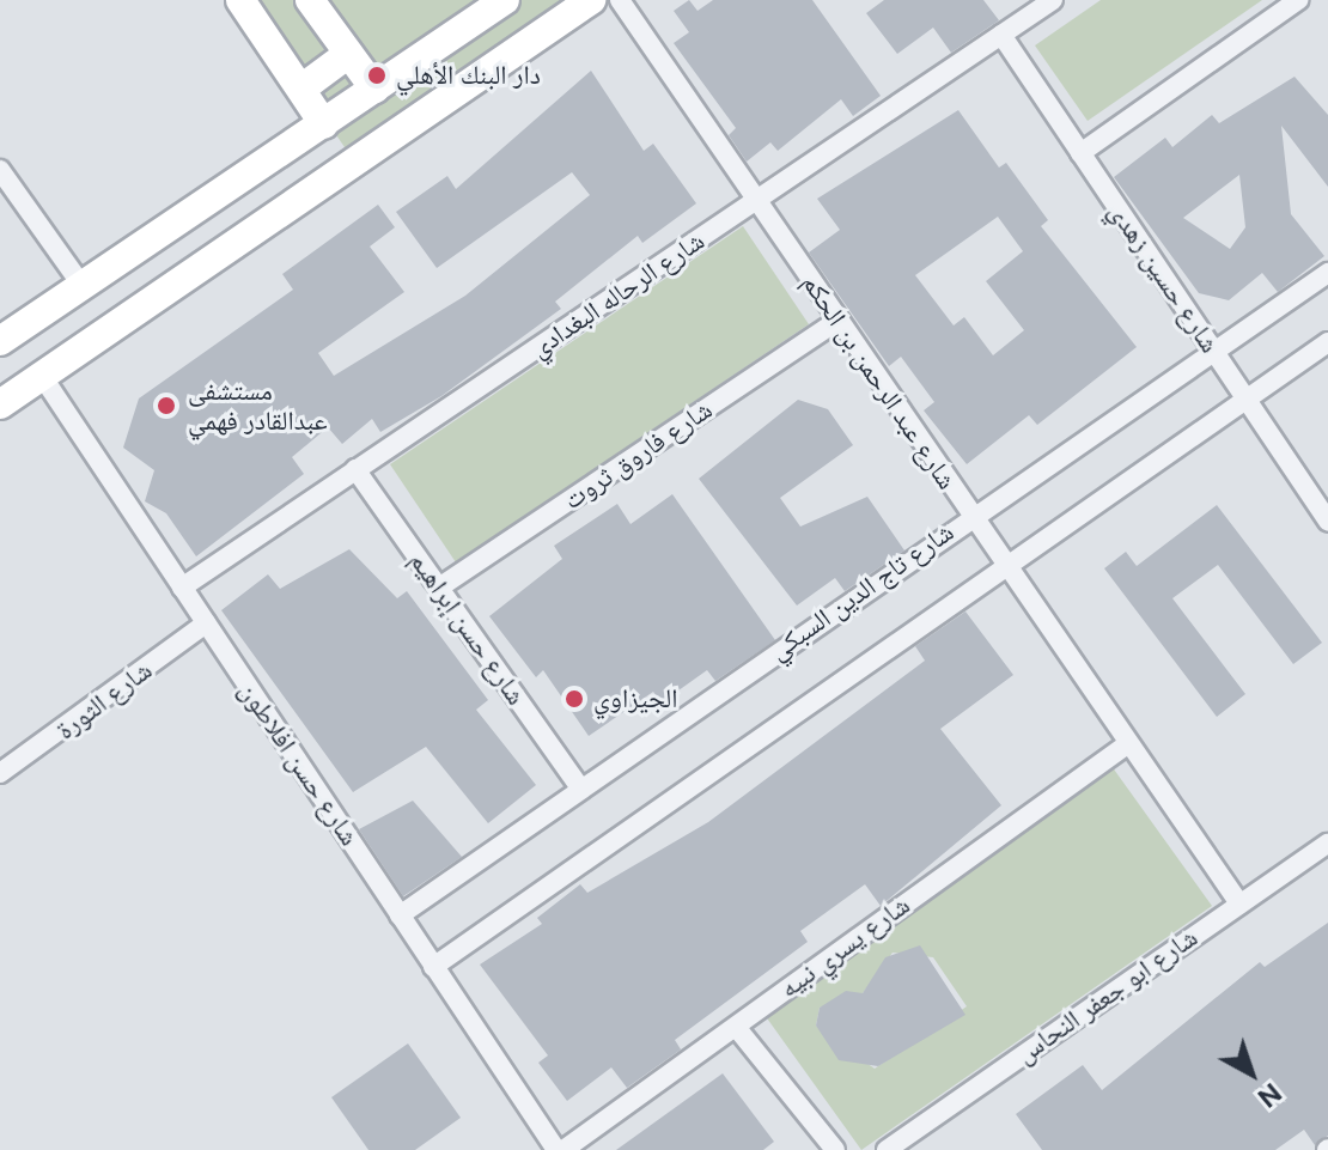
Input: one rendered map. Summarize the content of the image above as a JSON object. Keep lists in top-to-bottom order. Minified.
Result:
{"streets":{"street":["شارع حسين زهدي","شارع الرحاله البغدادي","شارع عبد الرحمن بن الحكم","شارع فاروق ثروت","شارع تاج الدين السبكي","شارع حسن إبراهيم","شارع الثورة","شارع حسن افلاطون","شارع يسري نبيه","شارع ابو جعفر النحاس"]},"crossings":[["شارع حسين زهدي","شارع الرحاله البغدادي"],["شارع حسين زهدي","شارع تاج الدين السبكي"],["شارع الرحاله البغدادي","شارع عبد الرحمن بن الحكم"],["شارع الرحاله البغدادي","شارع حسن إبراهيم"],["شارع الرحاله البغدادي","شارع حسن افلاطون"],["شارع عبد الرحمن بن الحكم","شارع فاروق ثروت"],["شارع عبد الرحمن بن الحكم","شارع تاج الدين السبكي"],["شارع عبد الرحمن بن الحكم","شارع يسري نبيه"],["شارع عبد الرحمن بن الحكم","شارع ابو جعفر النحاس"],["شارع فاروق ثروت","شارع حسن إبراهيم"],["شارع تاج الدين السبكي","شارع حسن إبراهيم"],["شارع تاج الدين السبكي","شارع حسن افلاطون"],["شارع الثورة","شارع حسن افلاطون"]],"places":["دار البنك الأهلي","مستشفى عبدالقادر فهمي","الجيزاوي"],"north":"bottom right"}
